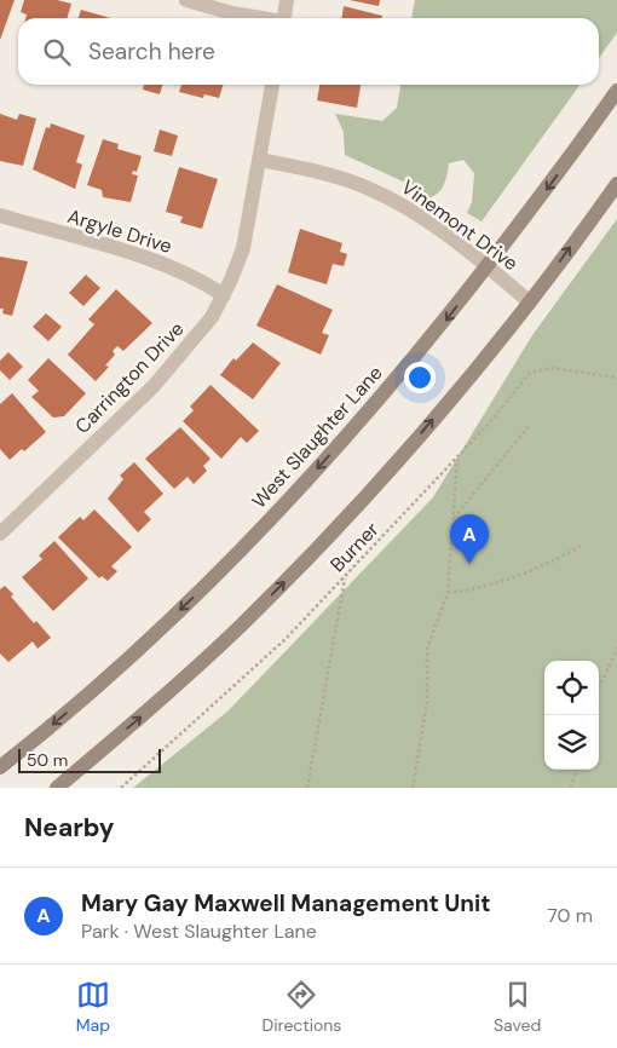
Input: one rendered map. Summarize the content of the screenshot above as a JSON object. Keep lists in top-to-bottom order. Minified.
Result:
{"streets":{"main road":["West Slaughter Lane"],"street":["Vinemont Drive","Argyle Drive","Carrington Drive"],"path":["Burner"]},"crossings":[["Vinemont Drive","Carrington Drive"],["Vinemont Drive","West Slaughter Lane"],["Argyle Drive","Carrington Drive"]],"scale_bar":"50 m","page":{"search":"Search here","pins":"A","scale":"50 m","heading":"Nearby","list":[{"mark":"A","name":"Mary Gay Maxwell Management Unit","note":"Park · West Slaughter Lane","value":"70 m"}],"nav":["Map","Directions","Saved"]}}
